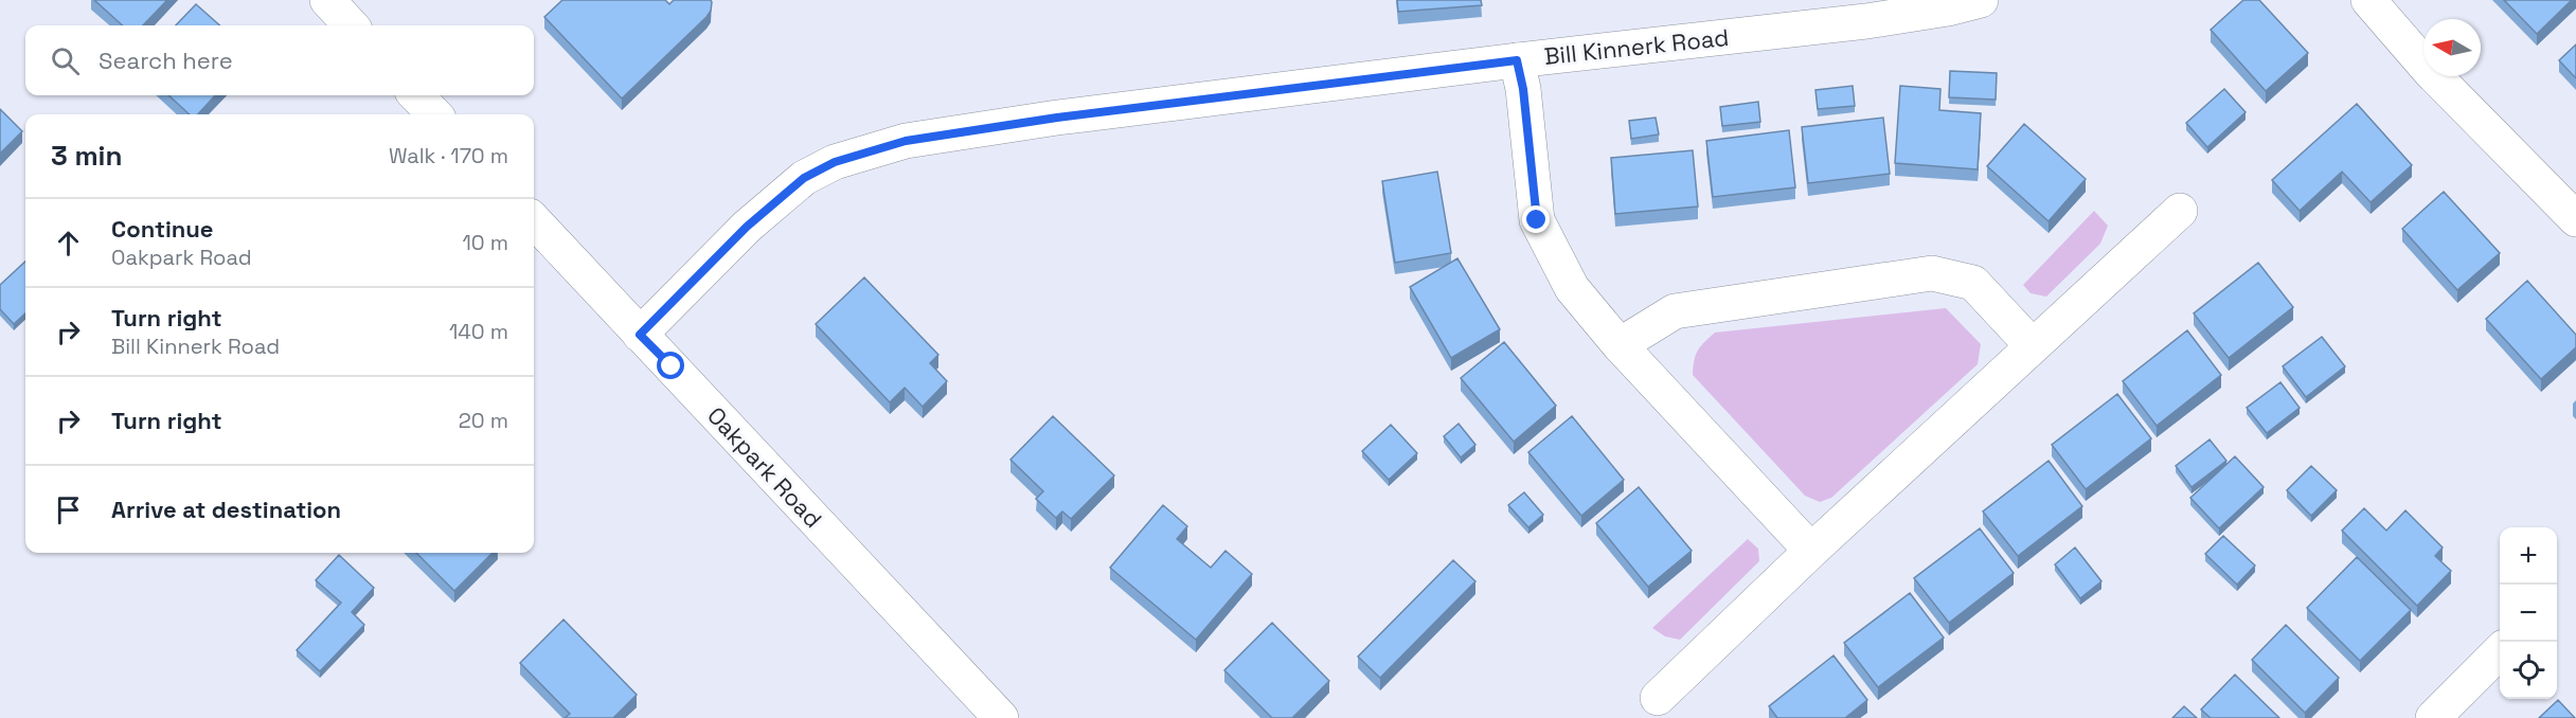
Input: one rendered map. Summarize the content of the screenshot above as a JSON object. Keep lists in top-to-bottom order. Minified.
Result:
{"streets":{"street":["Bill Kinnerk Road","Oakpark Road"]},"crossings":[["Bill Kinnerk Road","Oakpark Road"]],"north":"left","page":{"search":"Search here","heading":["3 min","Walk · 170 m"],"list":[["Continue","Oakpark Road","10 m"],["Turn right","Bill Kinnerk Road","140 m"],["Turn right","20 m"],"Arrive at destination"],"map_buttons":["+","−"]}}
